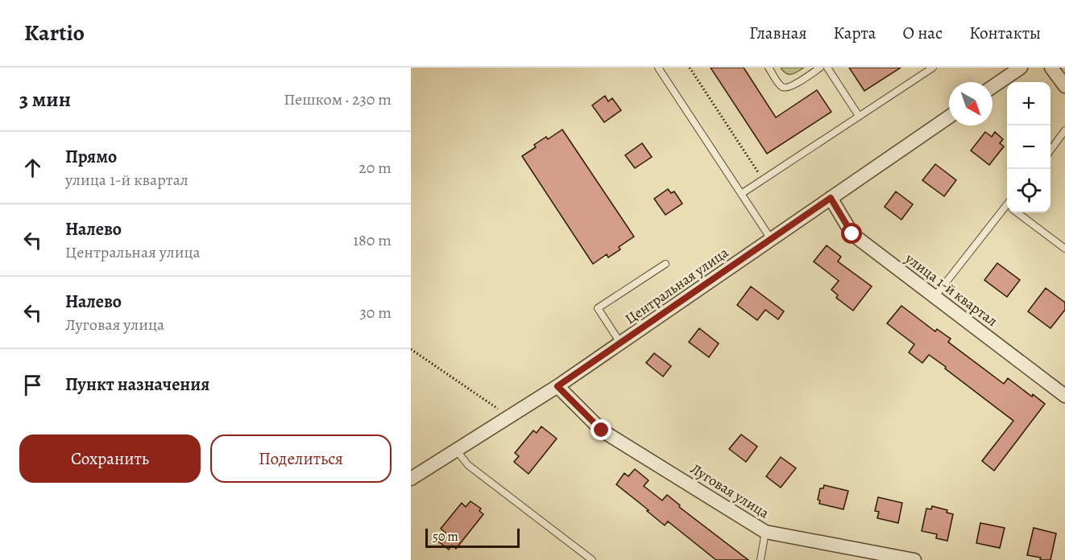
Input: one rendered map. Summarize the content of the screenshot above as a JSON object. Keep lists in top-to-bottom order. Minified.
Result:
{"streets":{"street":["Центральная улица","улица 1-й квартал","Луговая улица"]},"crossings":[["Центральная улица","улица 1-й квартал"],["Центральная улица","Луговая улица"]],"scale_bar":"50 m","north":"bottom right","page":{"header":"Kartio","nav":["Главная","Карта","О нас","Контакты"],"heading":["3 мин","Пешком · 230 m"],"map_buttons":["+","−"],"list":[["Прямо","улица 1-й квартал","20 m"],["Налево","Центральная улица","180 m"],["Налево","Луговая улица","30 m"],"Пункт назначения"],"buttons":["Сохранить","Поделиться"],"scale":"50 m"}}
